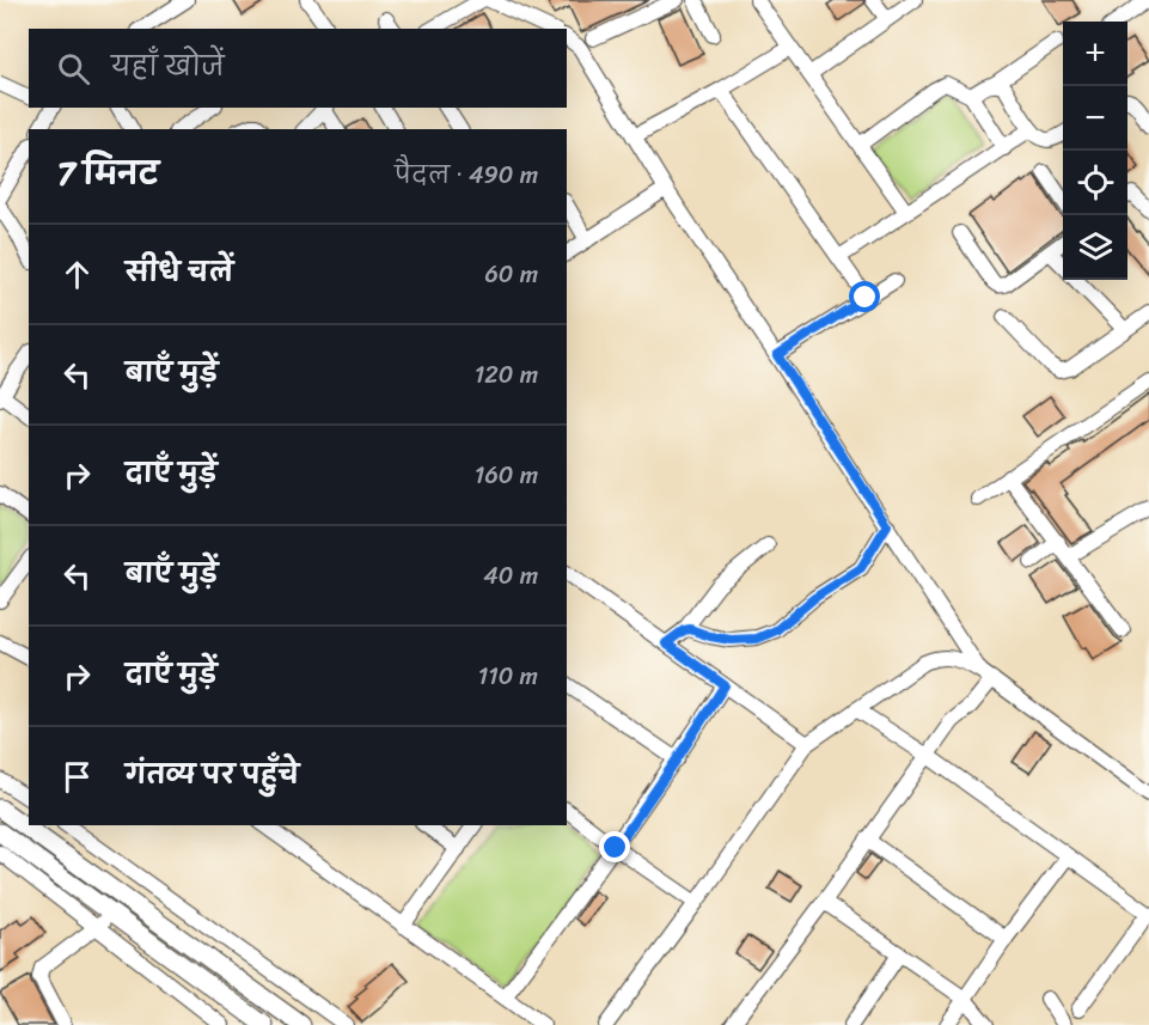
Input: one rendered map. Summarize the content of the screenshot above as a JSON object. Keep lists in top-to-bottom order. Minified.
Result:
{"page":{"map_buttons":["+","−"],"search":"यहाँ खोजें","heading":["7 मिनट","पैदल · 490 m"],"list":[["सीधे चलें","60 m"],["बाएँ मुड़ें","120 m"],["दाएँ मुड़ें","160 m"],["बाएँ मुड़ें","40 m"],["दाएँ मुड़ें","110 m"],"गंतव्य पर पहुँचे"]}}
